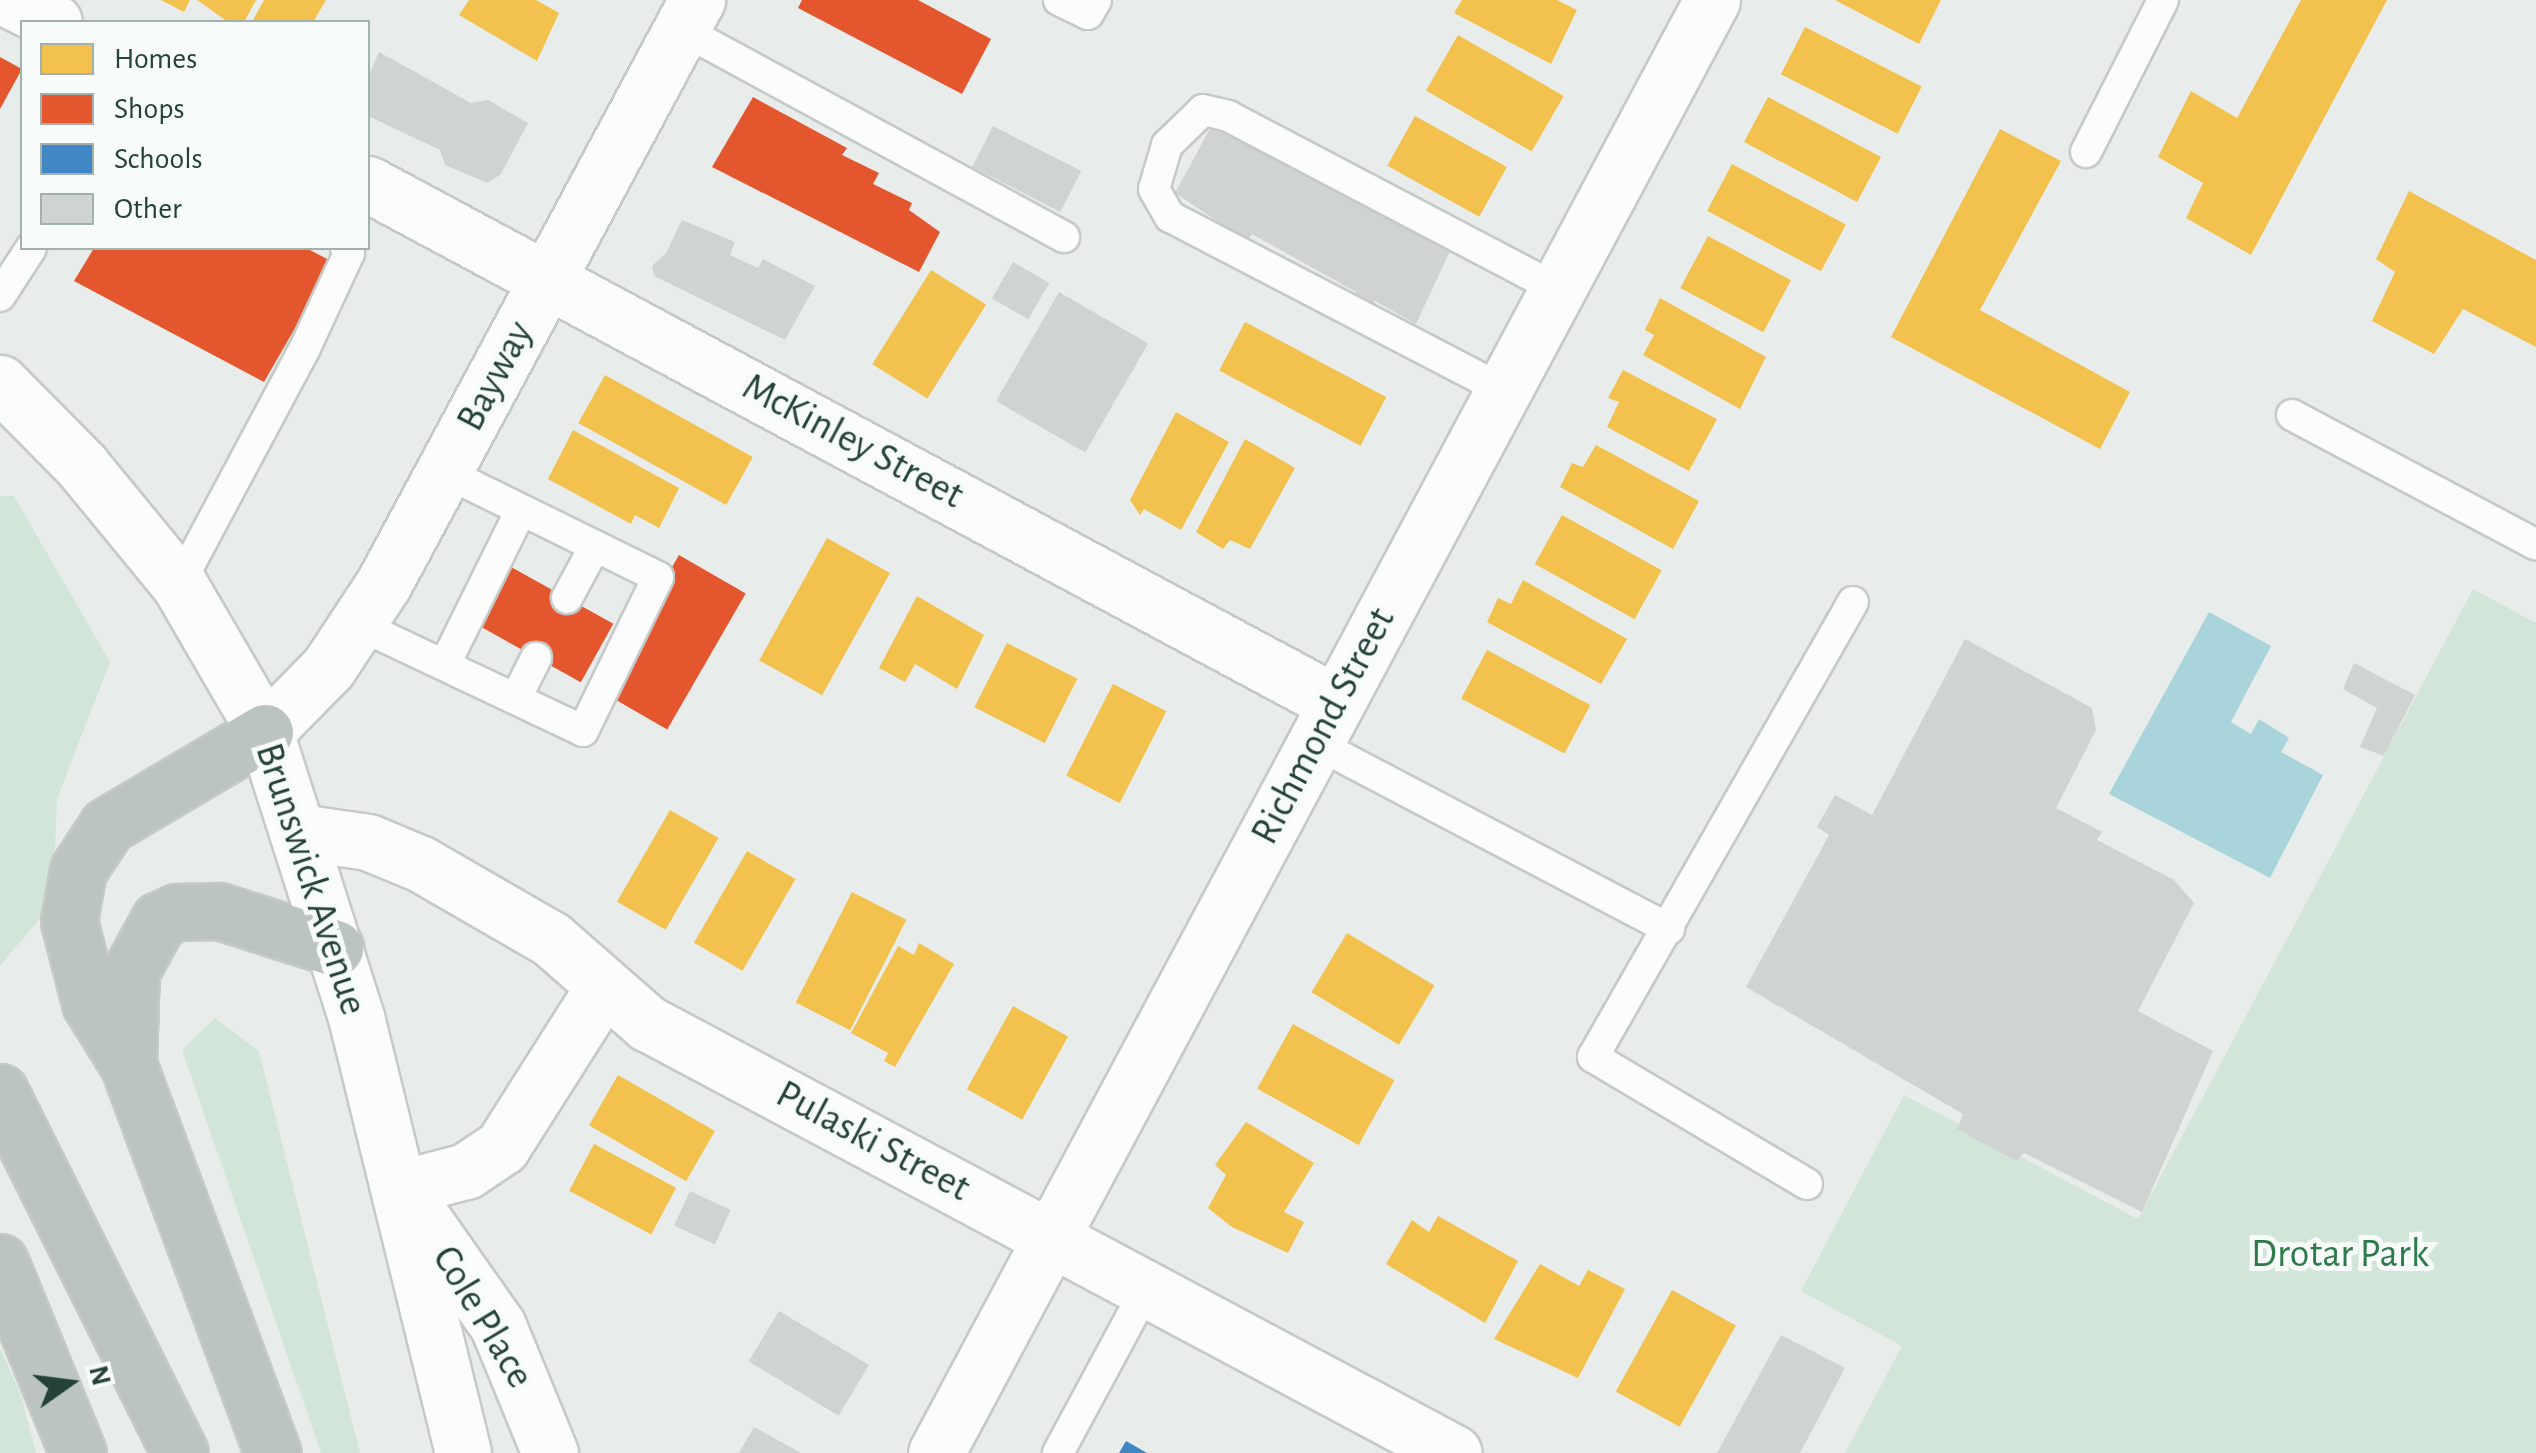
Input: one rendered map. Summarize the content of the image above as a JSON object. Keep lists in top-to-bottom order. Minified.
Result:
{"streets":{"street":["Bayway","McKinley Street","Richmond Street","Brunswick Avenue","Pulaski Street","Cole Place"]},"crossings":[["Bayway","McKinley Street"],["Bayway","Brunswick Avenue"],["McKinley Street","Richmond Street"],["Richmond Street","Pulaski Street"],["Brunswick Avenue","Pulaski Street"],["Brunswick Avenue","Cole Place"]],"parks":["Drotar Park"],"legend":["Homes","Shops","Schools","Other"],"north":"right"}
